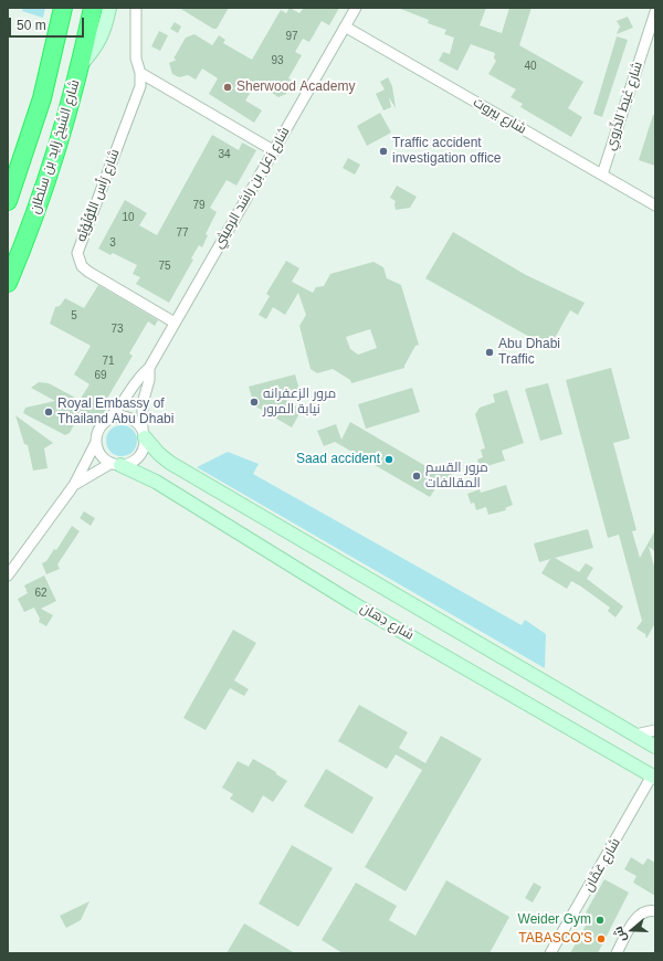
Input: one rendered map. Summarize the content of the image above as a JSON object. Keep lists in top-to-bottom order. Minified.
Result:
{"streets":{"highway":["شارع الشيخ زايد بن سلطان"],"street":["شارع غَيط الذِّروي","شارع بيروت","شارع زعل بن راشد الرميثي","شارع رَأس اللُّؤلُؤيَّه","شارع دِهان","شارع عَمَّان"]},"crossings":[["شارع غَيط الذِّروي","شارع بيروت"],["شارع بيروت","شارع زعل بن راشد الرميثي"],["شارع زعل بن راشد الرميثي","شارع رَأس اللُّؤلُؤيَّه"],["شارع زعل بن راشد الرميثي","شارع دِهان"],["شارع دِهان","شارع عَمَّان"]],"places":["Sherwood Academy","Traffic accident investigation office","Abu Dhabi Traffic","مرور الزعفرانه نيابة المرور","Royal Embassy of Thailand Abu Dhabi","Saad accident","مرور القسم المقالفات","Weider Gym","TABASCO'S"],"house_numbers":["97","93","40","34","79","10","77","3","75","5","73","71","69","62"],"scale_bar":"50 m","north":"left"}
